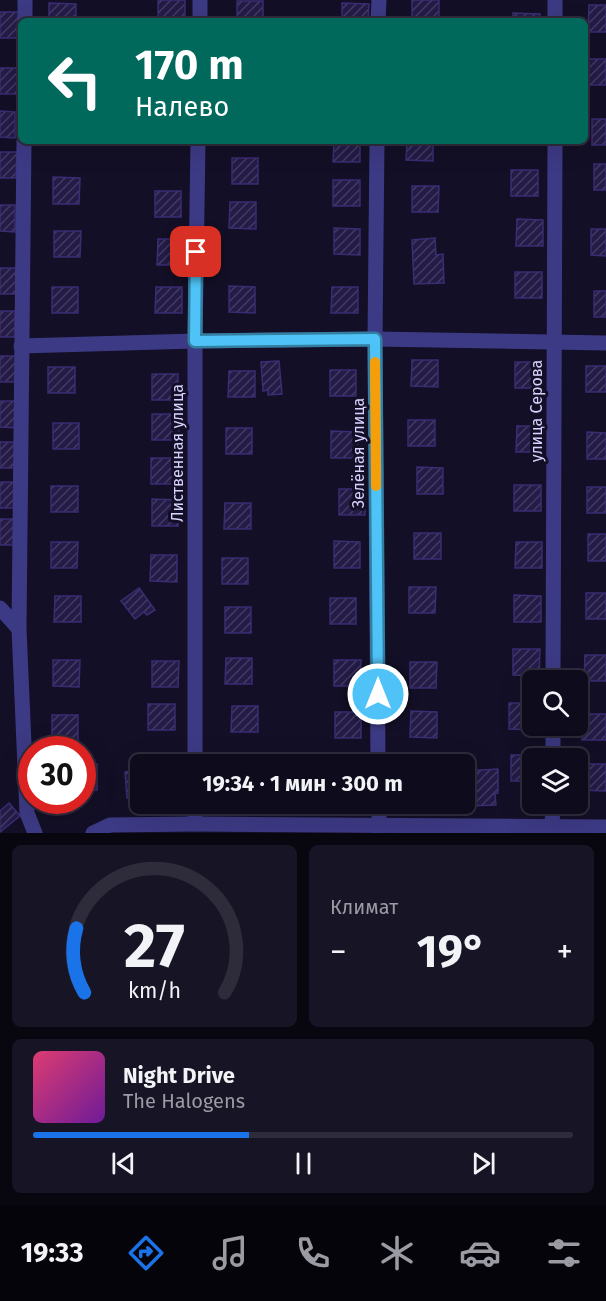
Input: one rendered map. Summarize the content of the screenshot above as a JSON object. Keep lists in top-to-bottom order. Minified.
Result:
{"streets":{"street":["улица Серова","Лиственная улица","Зелёная улица"]},"page":{"turn":["170 m","Налево"],"limit":"30","trip":"19:34 · 1 мин · 300 m","tile":"Климат","heat":["−","19°","+"],"song":["Night Drive","The Halogens"],"tabs":"19:33","gauge":["27","km/h"]}}
